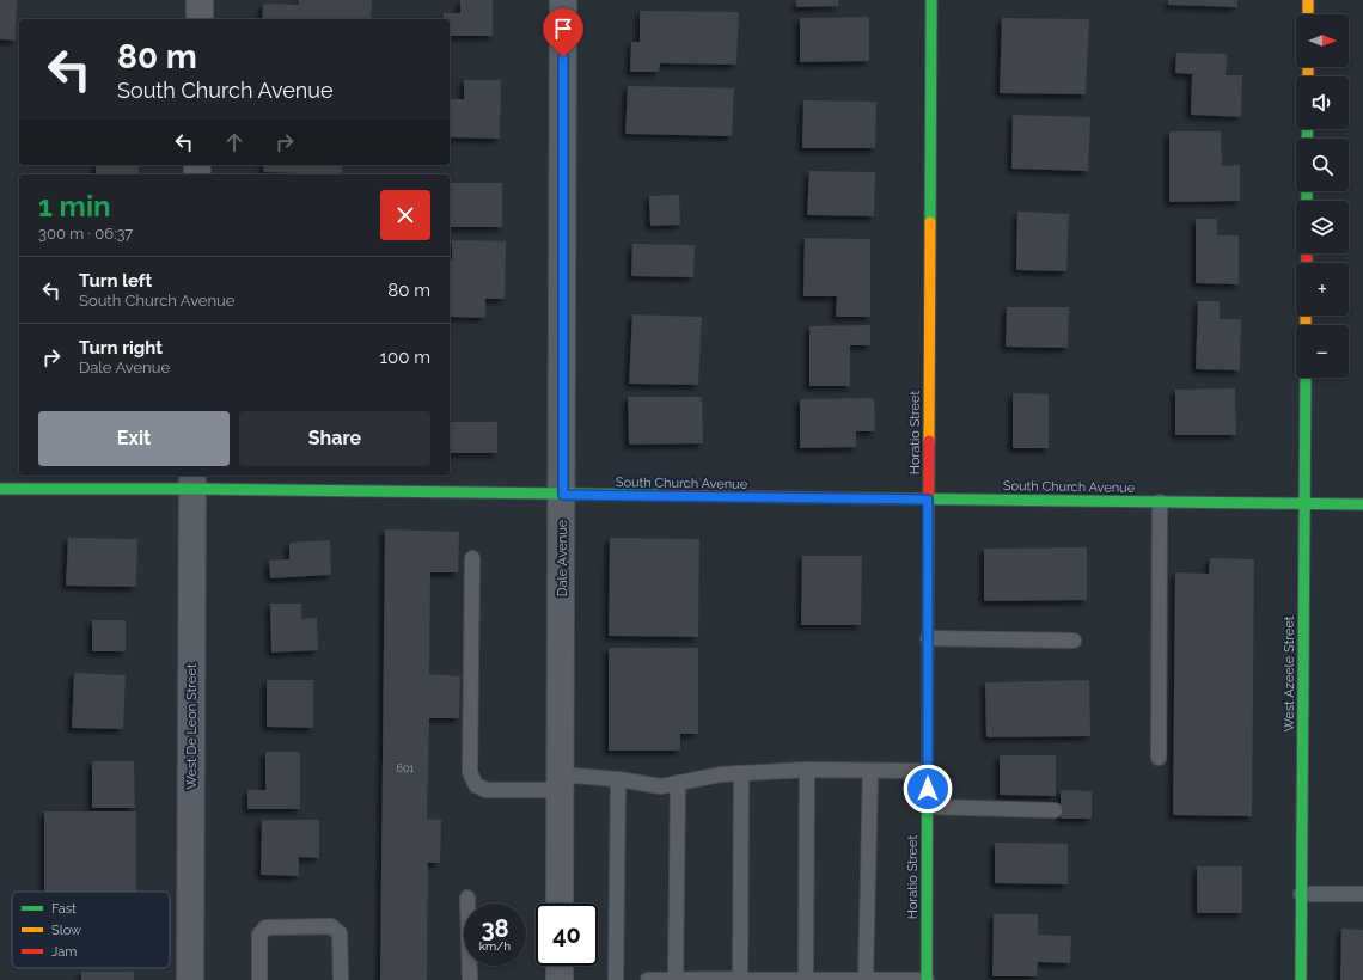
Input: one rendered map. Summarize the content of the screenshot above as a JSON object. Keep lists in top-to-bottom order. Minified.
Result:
{"streets":{"street":["Horatio Street","South Church Avenue","Dale Avenue","West Azeele Street","West De Leon Street"]},"crossings":[["Horatio Street","South Church Avenue"],["South Church Avenue","Dale Avenue"],["South Church Avenue","West Azeele Street"],["South Church Avenue","West De Leon Street"]],"house_numbers":["601"],"legend":["Fast","Slow","Jam"],"north":"right","page":{"map_buttons":["+","−"],"turn":["80 m","South Church Avenue"],"heading":["1 min","300 m · 06:37"],"list":[{"name":"Turn left","note":"South Church Avenue","value":"80 m"},{"name":"Turn right","note":"Dale Avenue","value":"100 m"}],"buttons":["Exit","Share"],"speed":"38 km/h","limit":"40"}}
